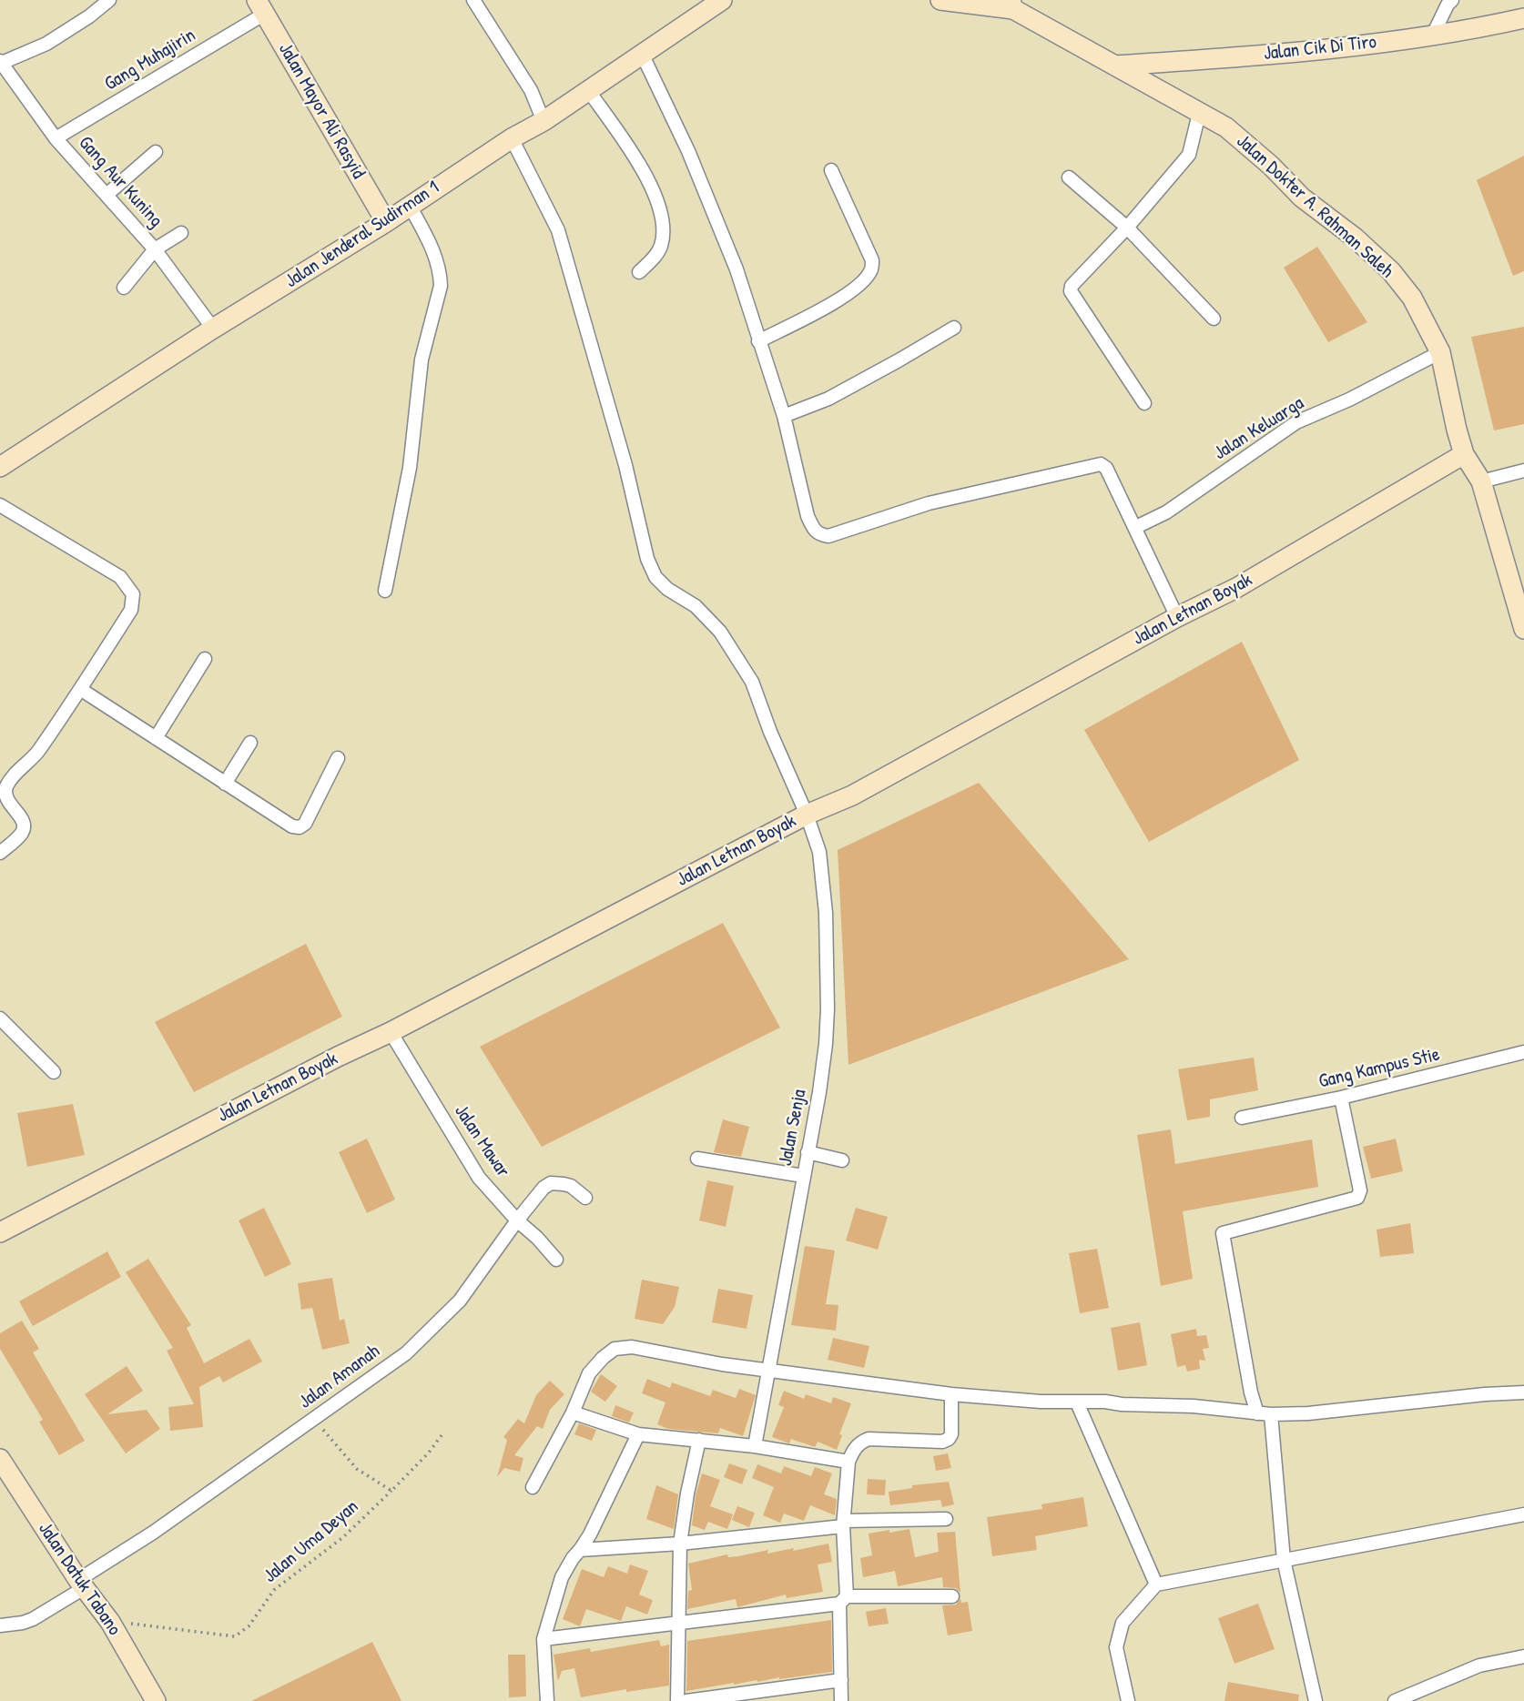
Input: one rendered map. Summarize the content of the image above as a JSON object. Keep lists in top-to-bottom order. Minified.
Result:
{"streets":{"street":["Jalan Cik Di Tiro","Gang Muhajirin","Jalan Mayor Ali Rasyid","Gang Aur Kuning","Jalan Dokter A. Rahman Saleh","Jalan Jenderal Sudirman 1","Jalan Keluarga","Jalan Letnan Boyak","Gang Kampus Stie","Jalan Senja","Jalan Mawar","Jalan Amanah","Jalan Datuk Tabano"],"path":["Jalan Uma Deyan"]},"crossings":[["Jalan Cik Di Tiro","Jalan Dokter A. Rahman Saleh"],["Gang Muhajirin","Jalan Mayor Ali Rasyid"],["Gang Muhajirin","Gang Aur Kuning"],["Jalan Mayor Ali Rasyid","Jalan Jenderal Sudirman 1"],["Gang Aur Kuning","Jalan Jenderal Sudirman 1"],["Jalan Dokter A. Rahman Saleh","Jalan Keluarga"],["Jalan Dokter A. Rahman Saleh","Jalan Letnan Boyak"],["Jalan Jenderal Sudirman 1","Jalan Senja"],["Jalan Letnan Boyak","Jalan Senja"],["Jalan Letnan Boyak","Jalan Mawar"],["Jalan Mawar","Jalan Amanah"],["Jalan Amanah","Jalan Datuk Tabano"],["Jalan Uma Deyan","Jalan Datuk Tabano"]]}
